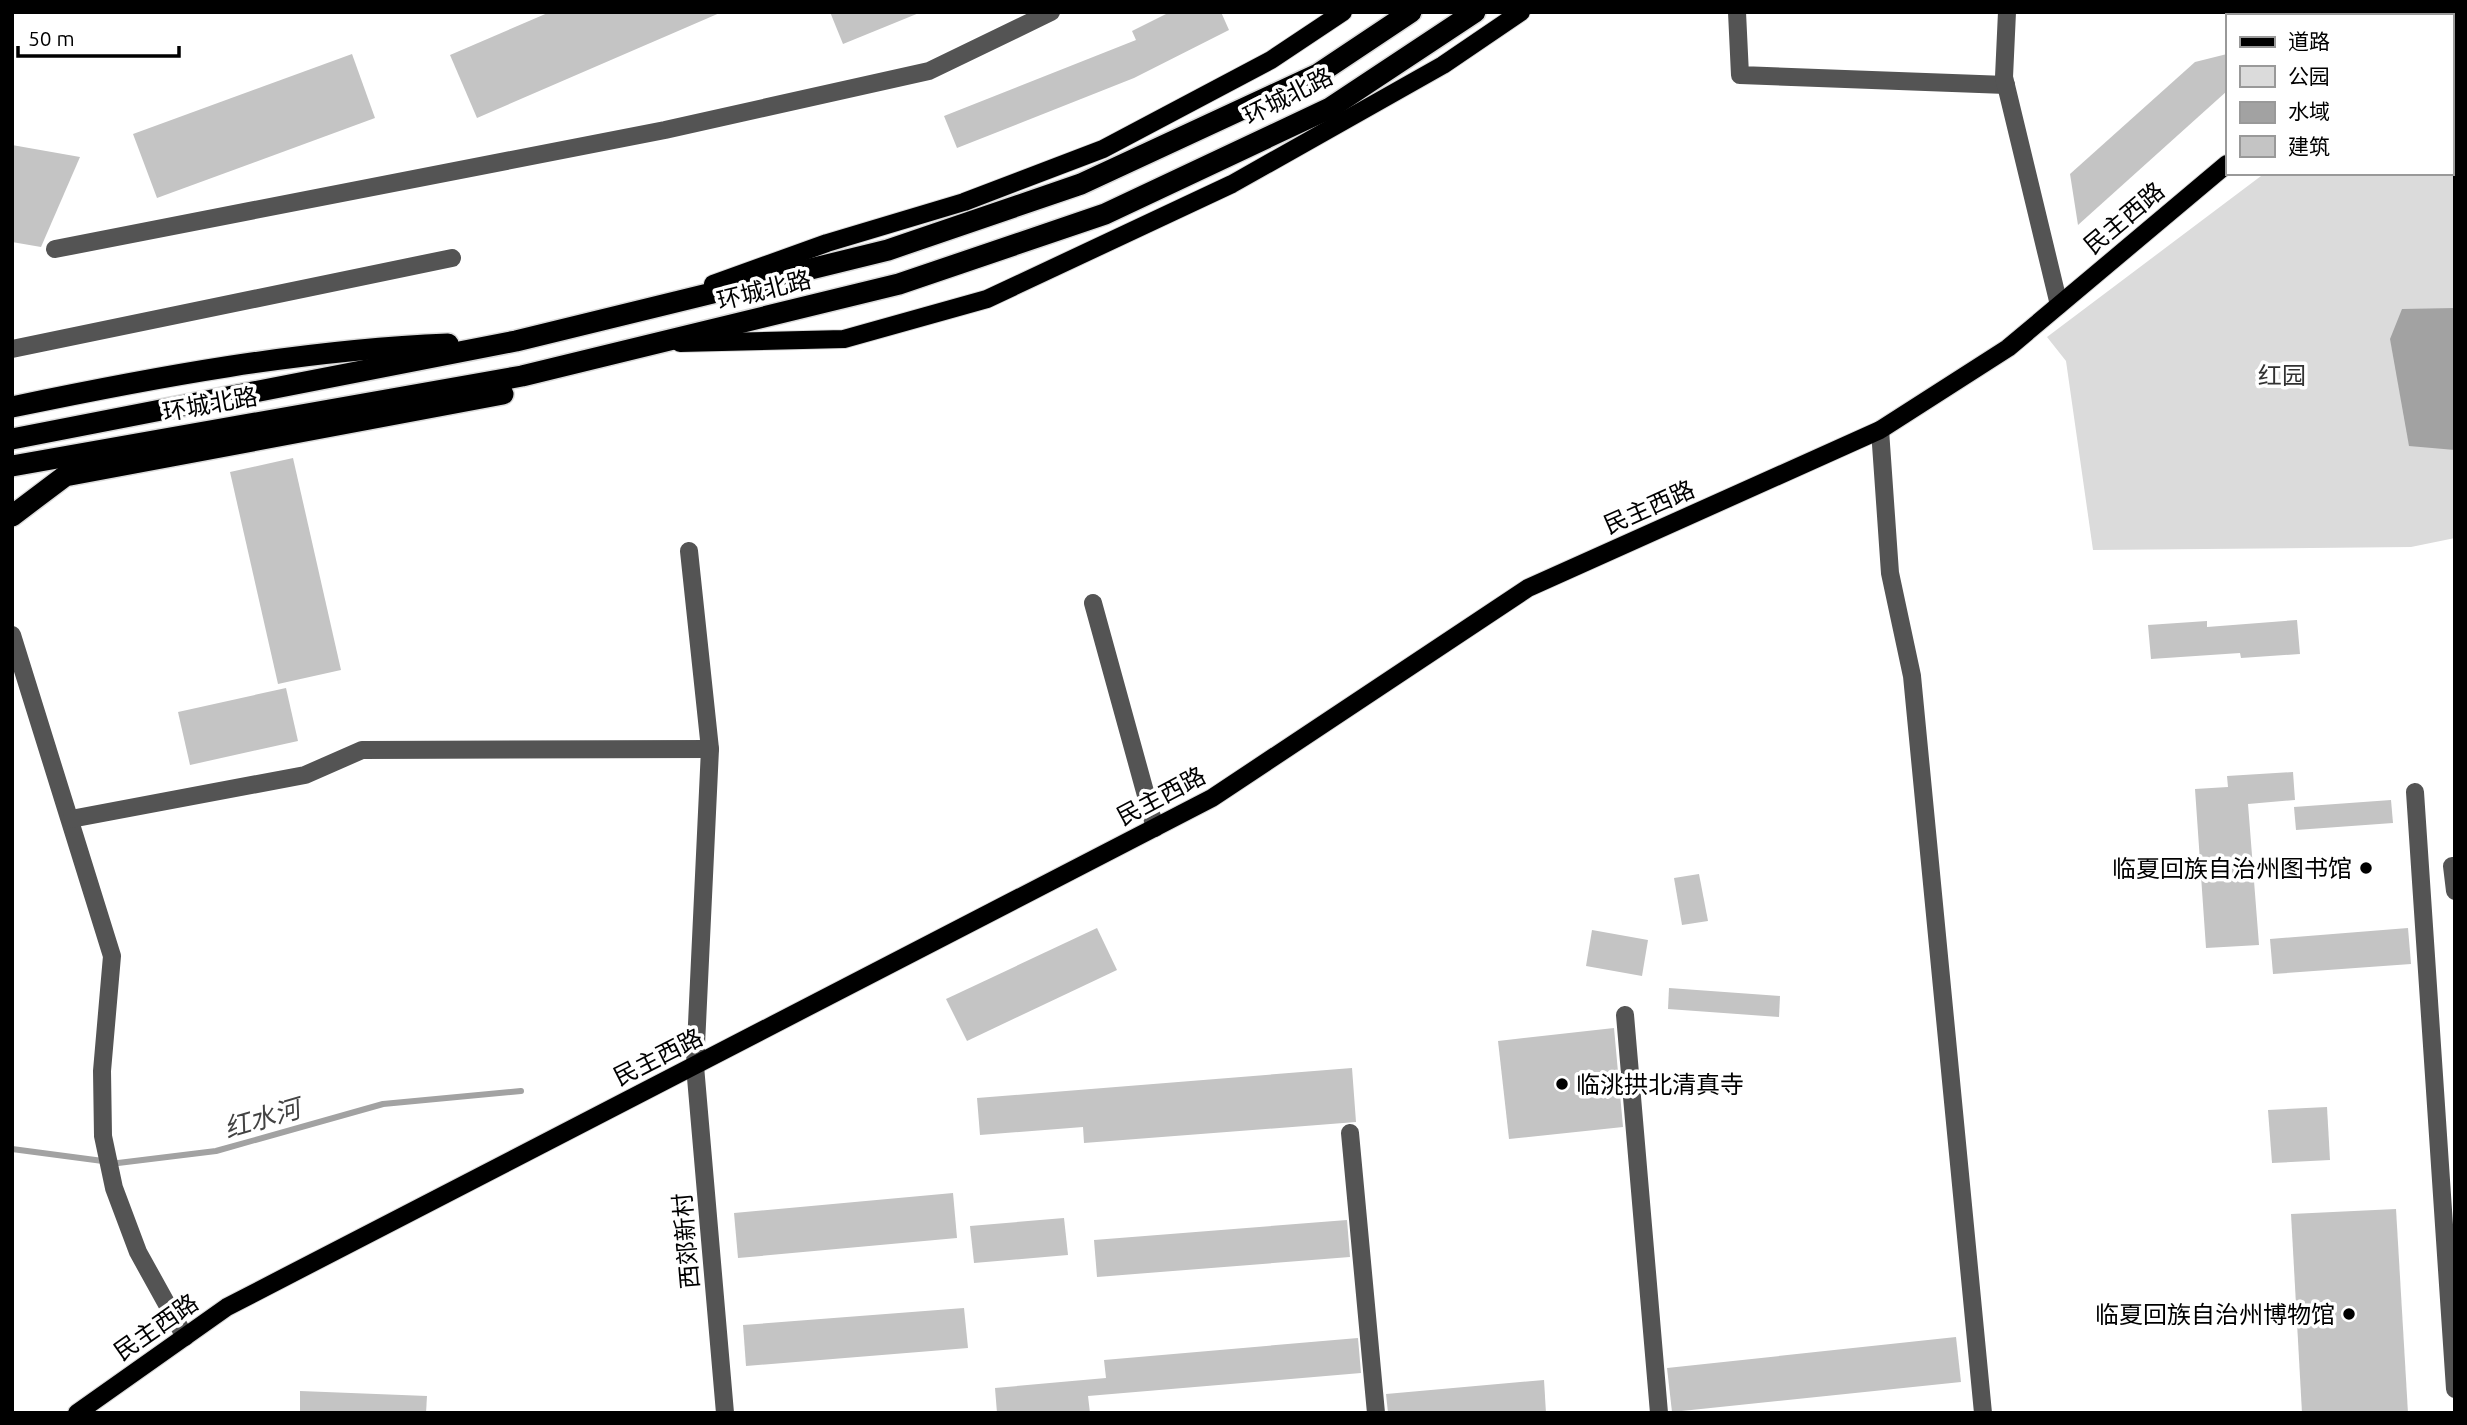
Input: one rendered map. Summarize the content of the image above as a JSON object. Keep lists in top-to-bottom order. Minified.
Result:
{"streets":{"highway":["环城北路"],"main road":["民主西路"],"street":["西郊新村"]},"crossings":[["民主西路","西郊新村"]],"water":["红水河"],"parks":["红园"],"places":["临夏回族自治州图书馆","临洮拱北清真寺","临夏回族自治州博物馆"],"legend":["道路","公园","水域","建筑"],"scale_bar":"50 m"}
